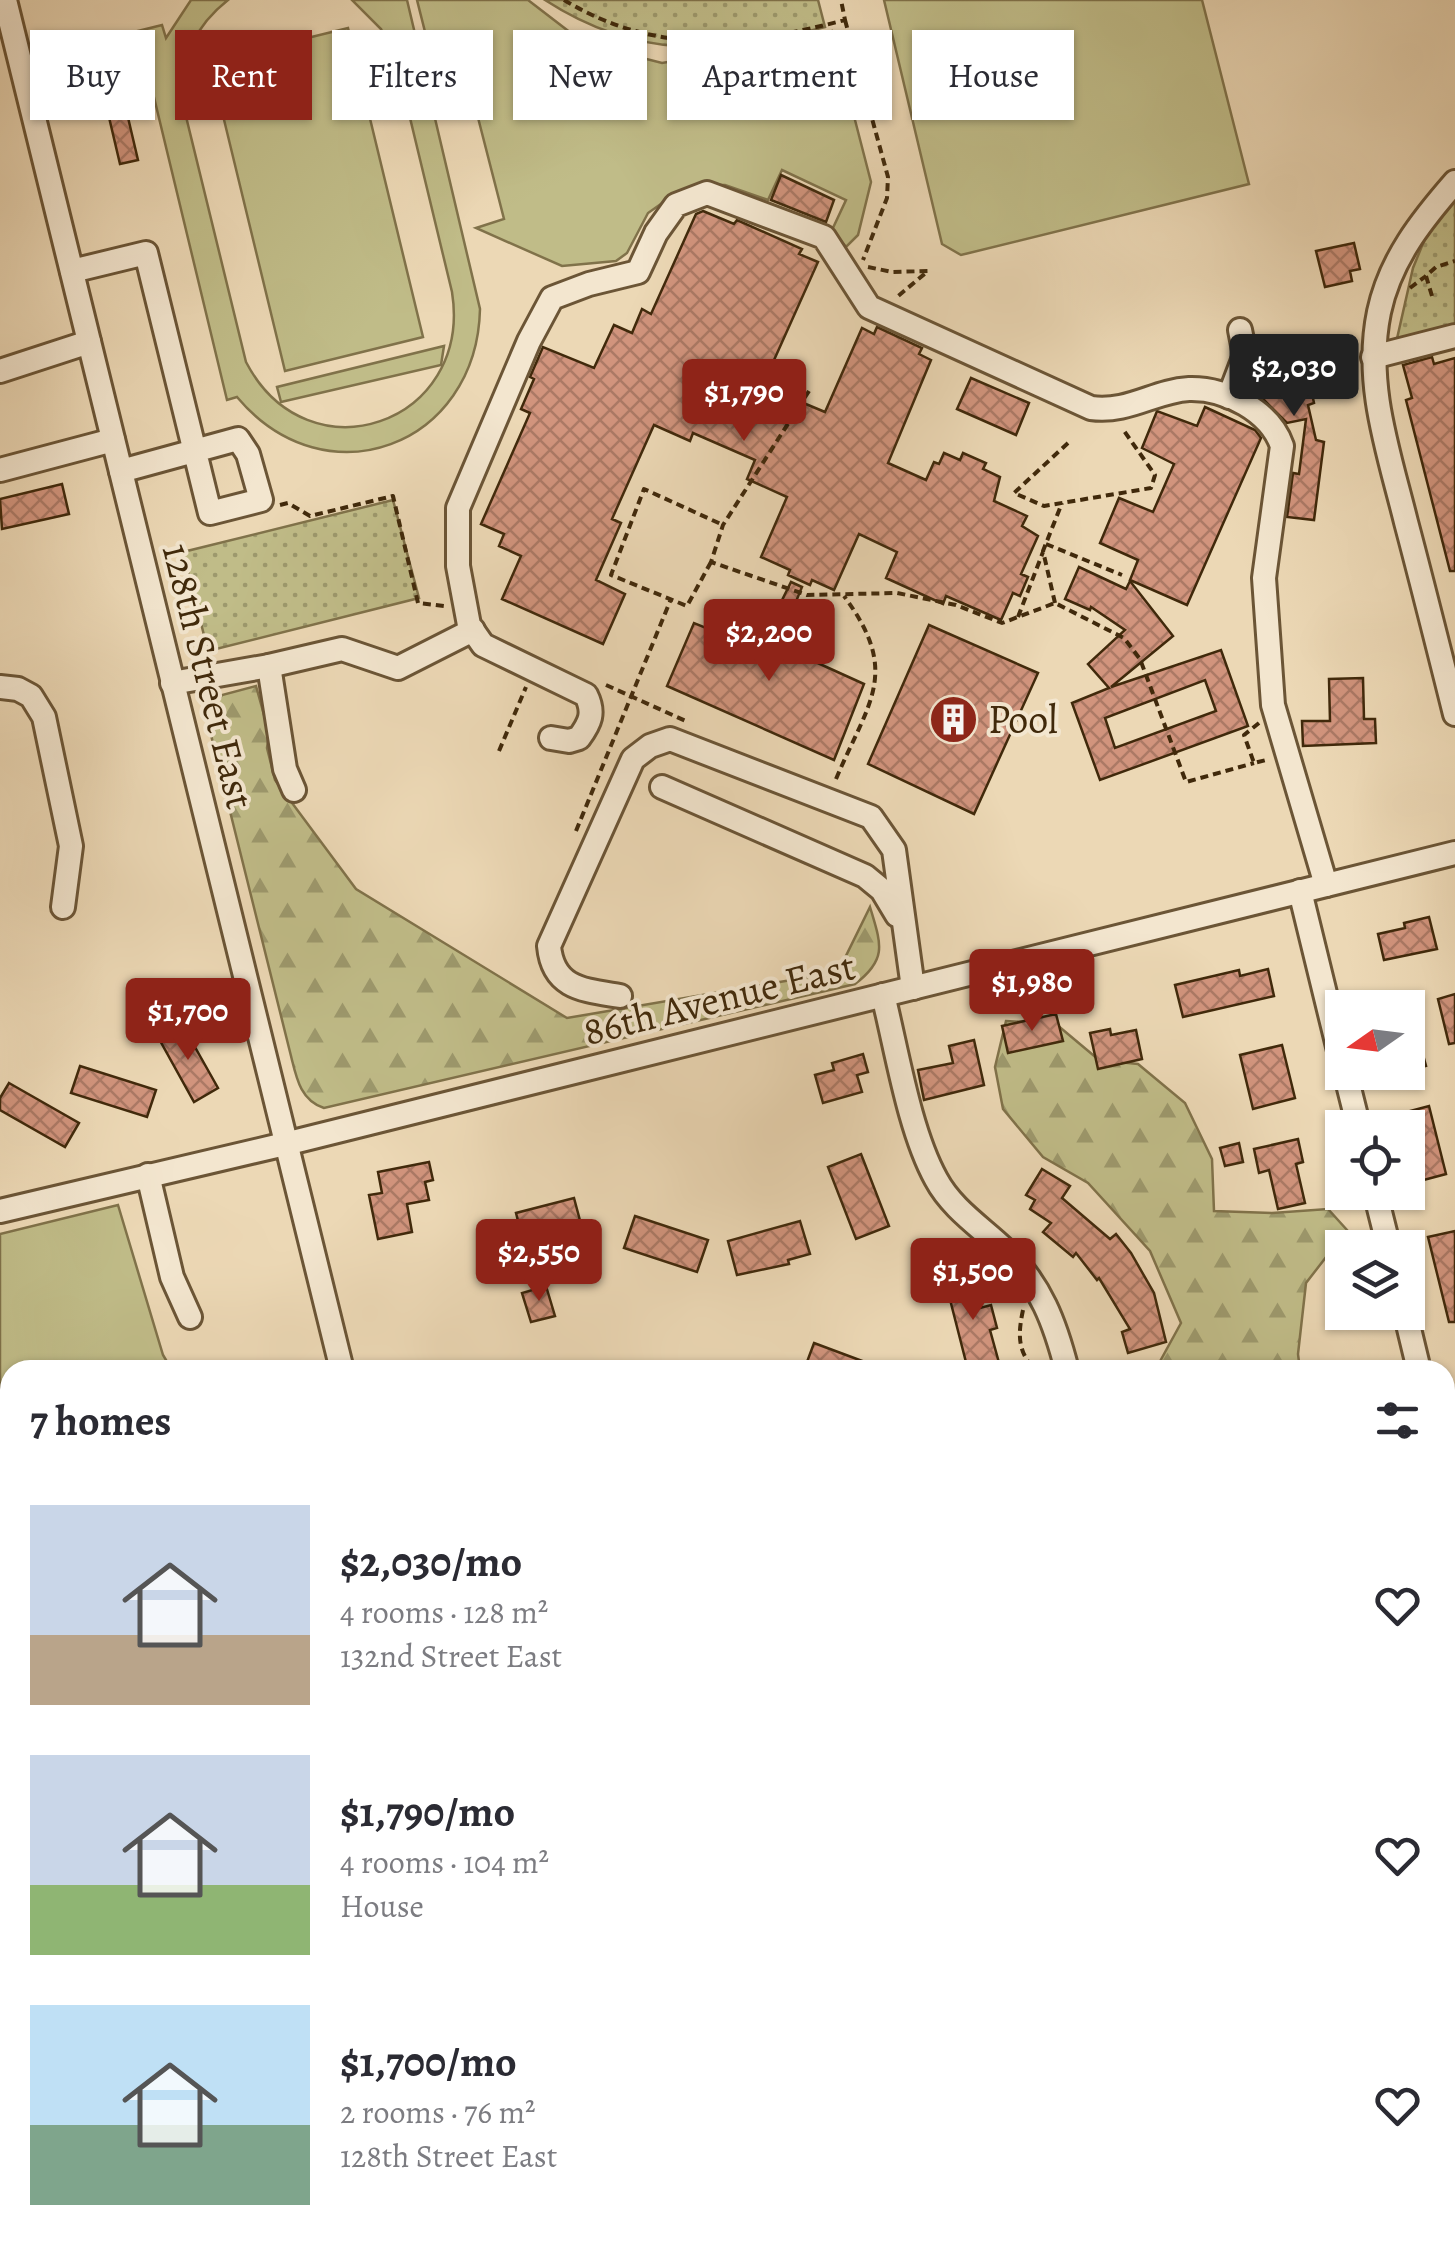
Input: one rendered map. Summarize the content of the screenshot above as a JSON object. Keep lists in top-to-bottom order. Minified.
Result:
{"streets":{"street":["128th Street East","86th Avenue East"]},"crossings":[["128th Street East","86th Avenue East"]],"places":{"building":["Pool"]},"north":"left","page":{"chip":["Buy","Rent","Filters","New","Apartment","House"],"price":["$2,030","$1,790","$2,200","$1,980","$1,700","$2,550","$1,500"],"heading":"7 homes","list":[{"name":"$2,030/mo","note":"4 rooms · 128 m² · 132nd Street East"},{"name":"$1,790/mo","note":"4 rooms · 104 m² · House"},{"name":"$1,700/mo","note":"2 rooms · 76 m² · 128th Street East"}]}}
